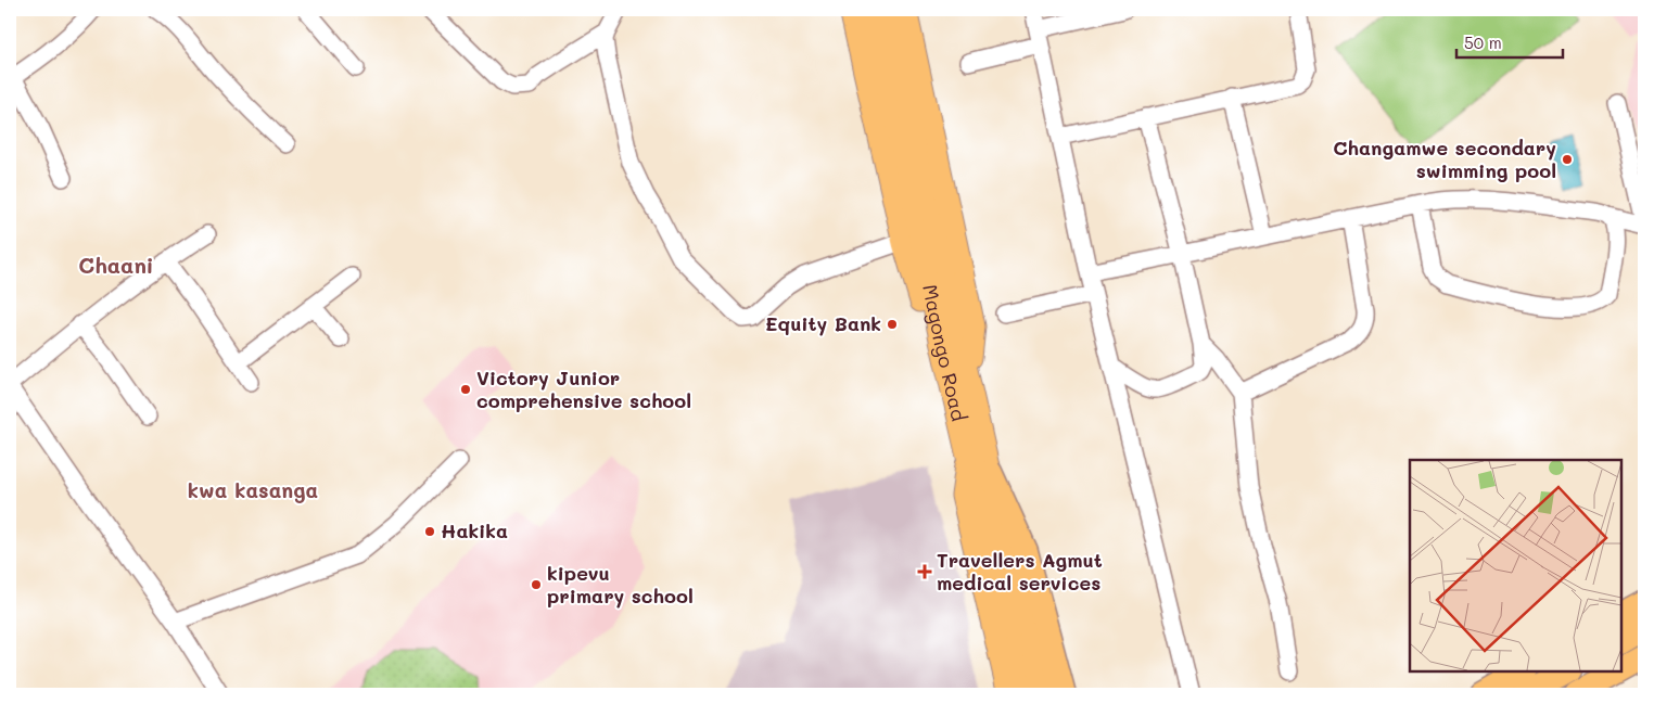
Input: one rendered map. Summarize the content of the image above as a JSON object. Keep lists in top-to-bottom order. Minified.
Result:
{"streets":{"main road":["Magongo Road"]},"districts":["Chaani","kwa kasanga"],"places":{"other":["Changamwe secondary swimming pool","Equity Bank","Victory Junior comprehensive school","Hakika","kipevu primary school"],"health":["Travellers Agmut medical services"]},"scale_bar":"50 m"}
